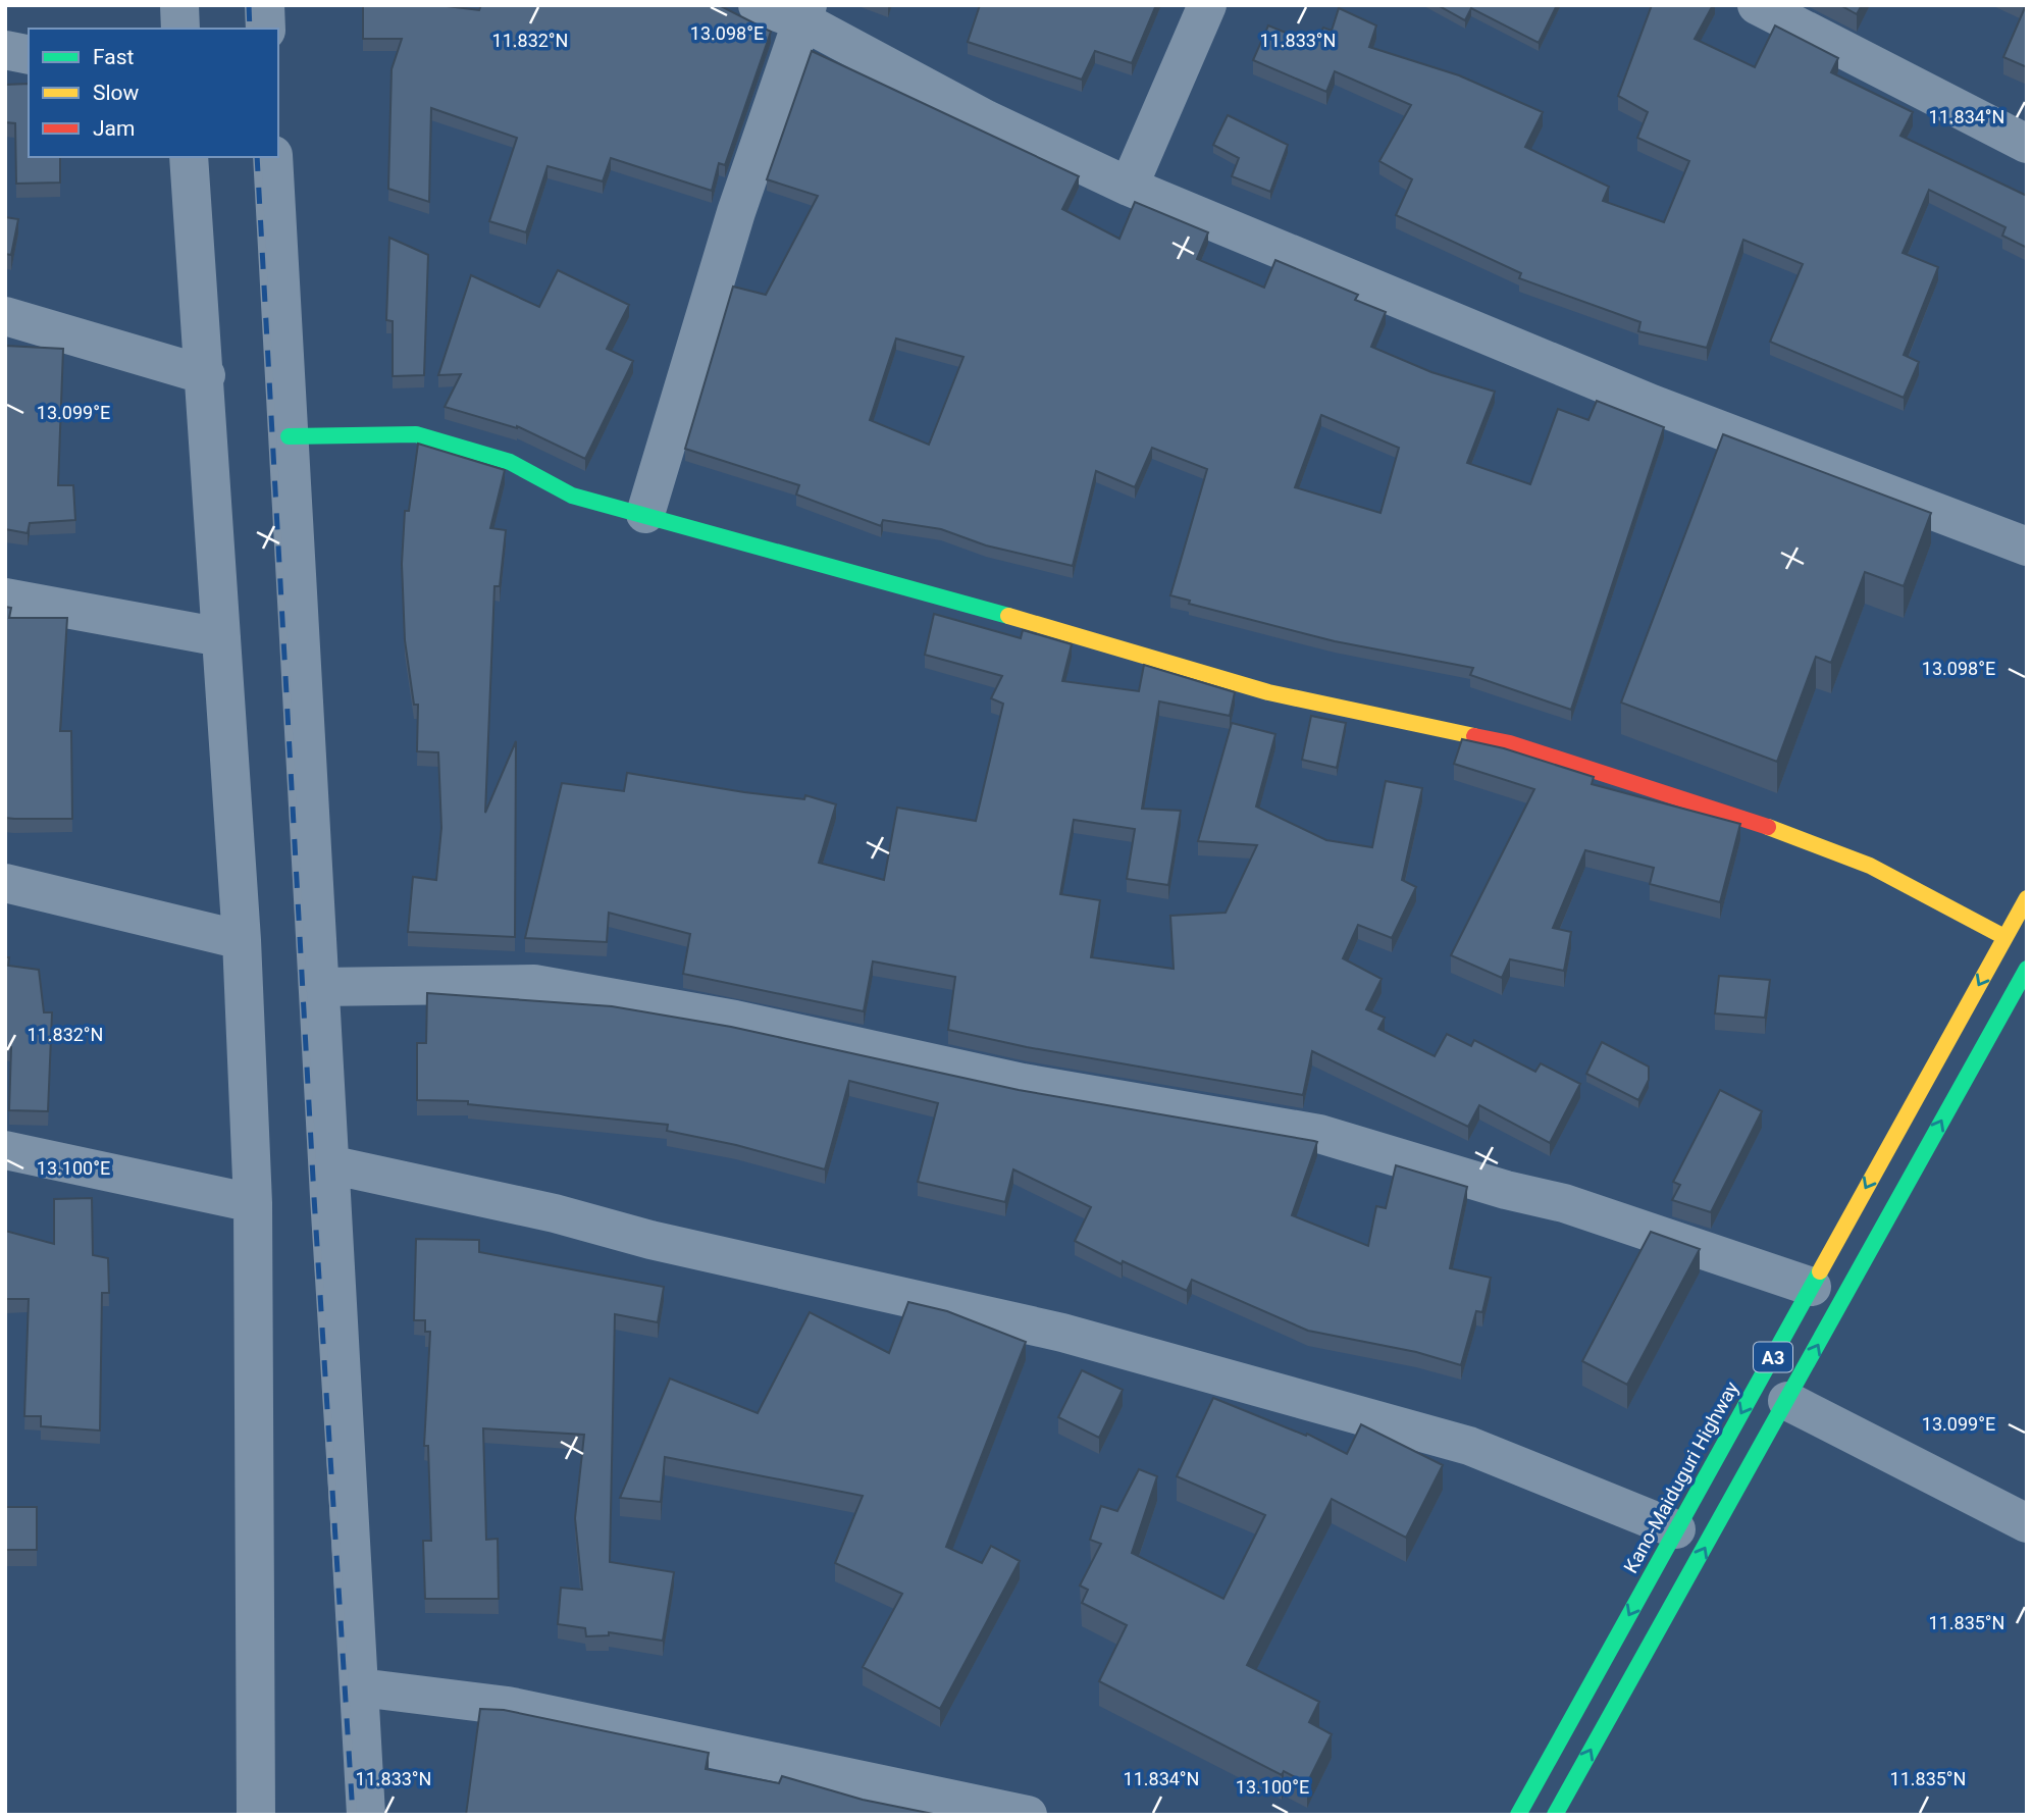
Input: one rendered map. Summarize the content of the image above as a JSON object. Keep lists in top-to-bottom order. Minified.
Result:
{"streets":{"main road":["A3","Kano-Maiduguri Highway"]},"legend":["Fast","Slow","Jam"],"coordinates":["13.098°E","11.832°N","11.833°N","11.834°N","13.099°E","13.100°E","11.835°N"]}
